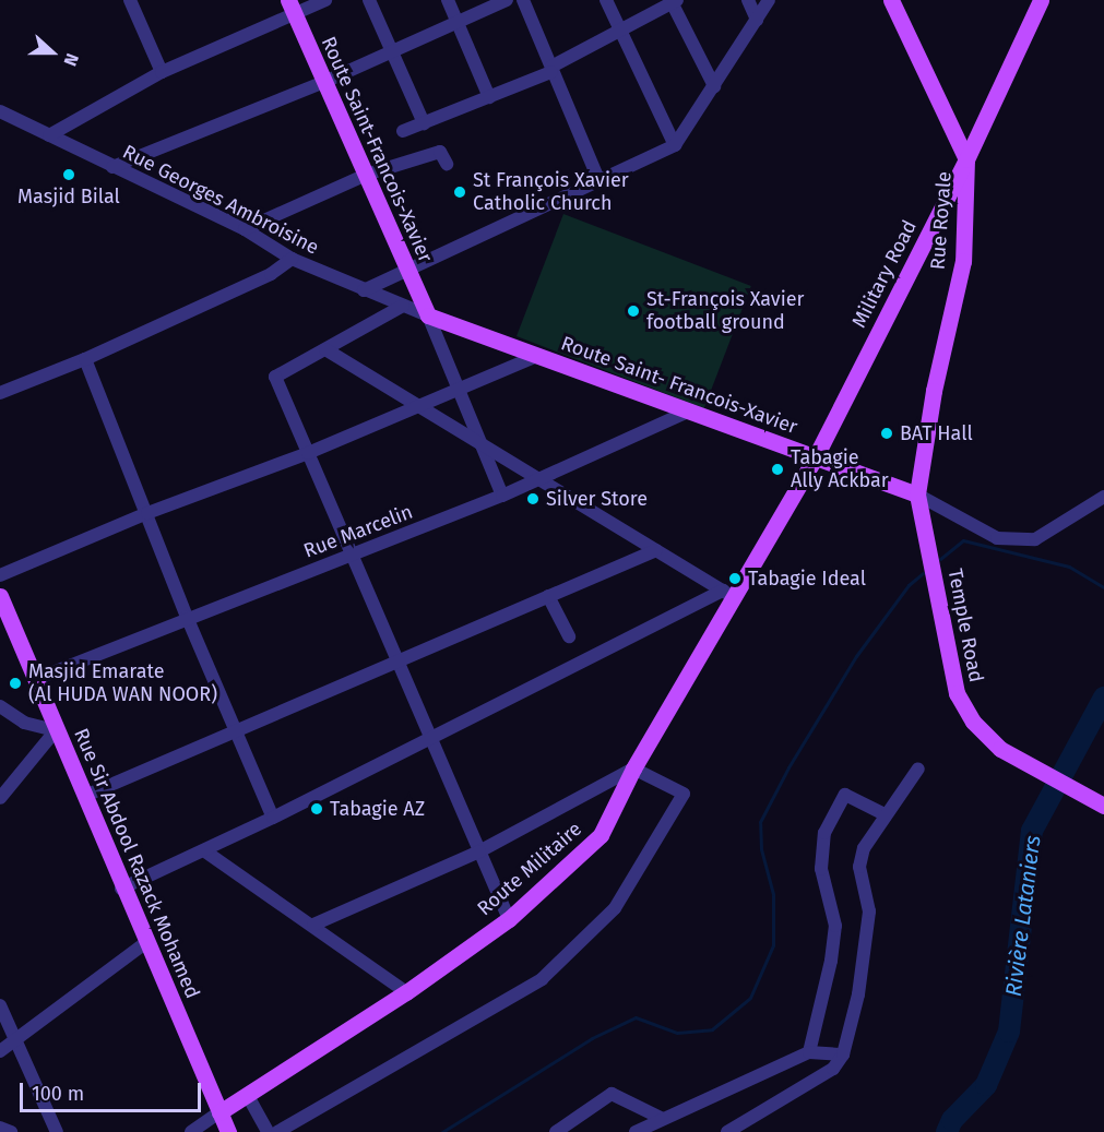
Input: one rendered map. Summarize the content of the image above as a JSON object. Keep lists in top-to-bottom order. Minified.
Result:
{"streets":{"main road":["Route Saint-Francois-Xavier","Rue Royale","Military Road","Route Saint- Francois-Xavier","Temple Road","Rue Sir Abdool Razack Mohamed","Route Militaire"],"street":["Rue Georges Ambroisine","Rue Marcelin"]},"crossings":[["Route Saint-Francois-Xavier","Rue Georges Ambroisine"],["Route Saint-Francois-Xavier","Route Saint- Francois-Xavier"],["Rue Georges Ambroisine","Route Saint- Francois-Xavier"],["Rue Royale","Military Road"],["Rue Royale","Route Saint- Francois-Xavier"],["Rue Royale","Temple Road"],["Military Road","Route Saint- Francois-Xavier"],["Military Road","Route Militaire"],["Route Saint- Francois-Xavier","Rue Marcelin"],["Route Saint- Francois-Xavier","Temple Road"],["Route Saint- Francois-Xavier","Route Militaire"],["Rue Marcelin","Rue Sir Abdool Razack Mohamed"],["Rue Sir Abdool Razack Mohamed","Route Militaire"]],"water":["Rivière Lataniers"],"places":["Masjid Bilal","St François Xavier Catholic Church","St-François Xavier football ground","BAT Hall","Tabagie Ally Ackbar","Silver Store","Tabagie Ideal","Masjid Emarate (Al HUDA WAN NOOR)","Tabagie AZ"],"scale_bar":"100 m","north":"right"}
